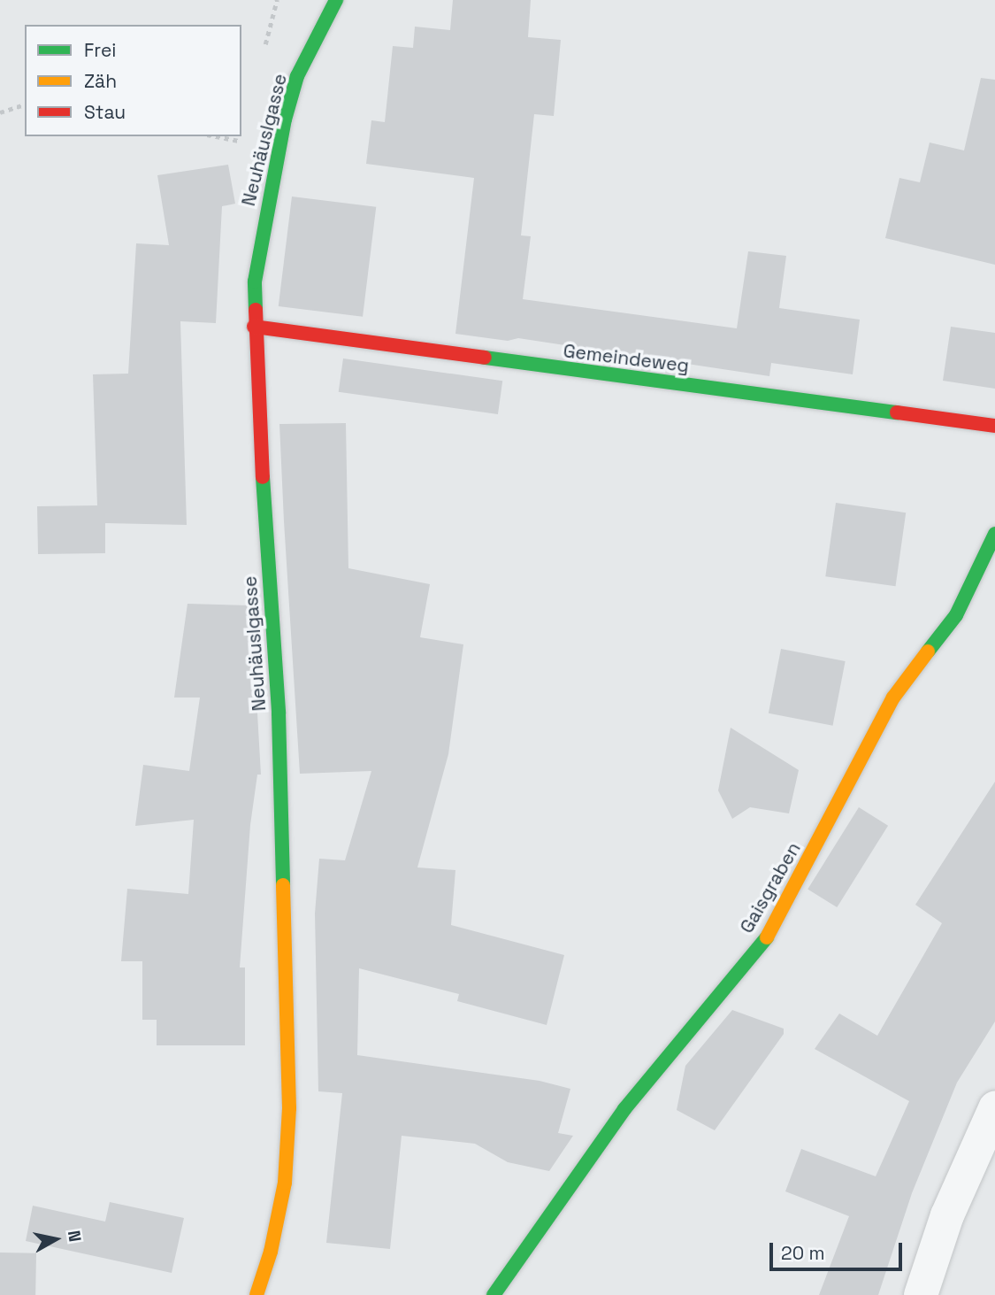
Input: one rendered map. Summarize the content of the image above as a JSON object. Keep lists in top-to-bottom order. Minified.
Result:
{"streets":{"street":["Neuhäuslgasse","Gemeindeweg","Gaisgraben"]},"crossings":[["Neuhäuslgasse","Gemeindeweg"]],"legend":["Frei","Zäh","Stau"],"scale_bar":"20 m","north":"right"}
